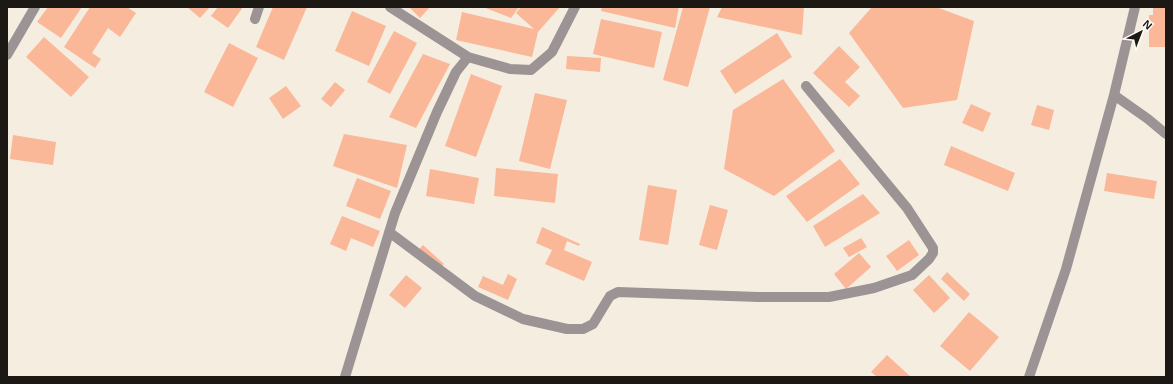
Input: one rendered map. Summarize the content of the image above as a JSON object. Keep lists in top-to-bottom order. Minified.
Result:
{"north":"top right"}
